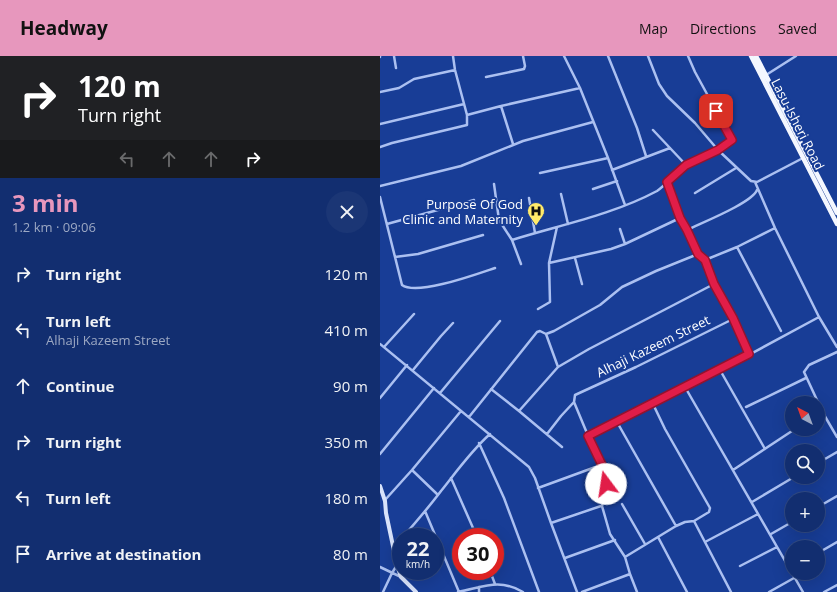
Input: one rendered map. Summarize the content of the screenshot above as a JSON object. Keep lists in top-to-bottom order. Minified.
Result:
{"streets":{"main road":["Lasu-Isheri Road"],"street":["Alhaji Kazeem Street"]},"places":{"hospital":["Purpose Of God Clinic and Maternity"]},"north":"top left","page":{"header":"Headway","nav":["Map","Directions","Saved"],"turn":["120 m","Turn right"],"heading":["3 min","1.2 km · 09:06"],"list":[{"name":"Turn right","value":"120 m"},{"name":"Turn left","note":"Alhaji Kazeem Street","value":"410 m"},{"name":"Continue","value":"90 m"},{"name":"Turn right","value":"350 m"},{"name":"Turn left","value":"180 m"},{"name":"Arrive at destination","value":"80 m"}],"map_buttons":["+","−"],"speed":"22 km/h","limit":"30"}}
